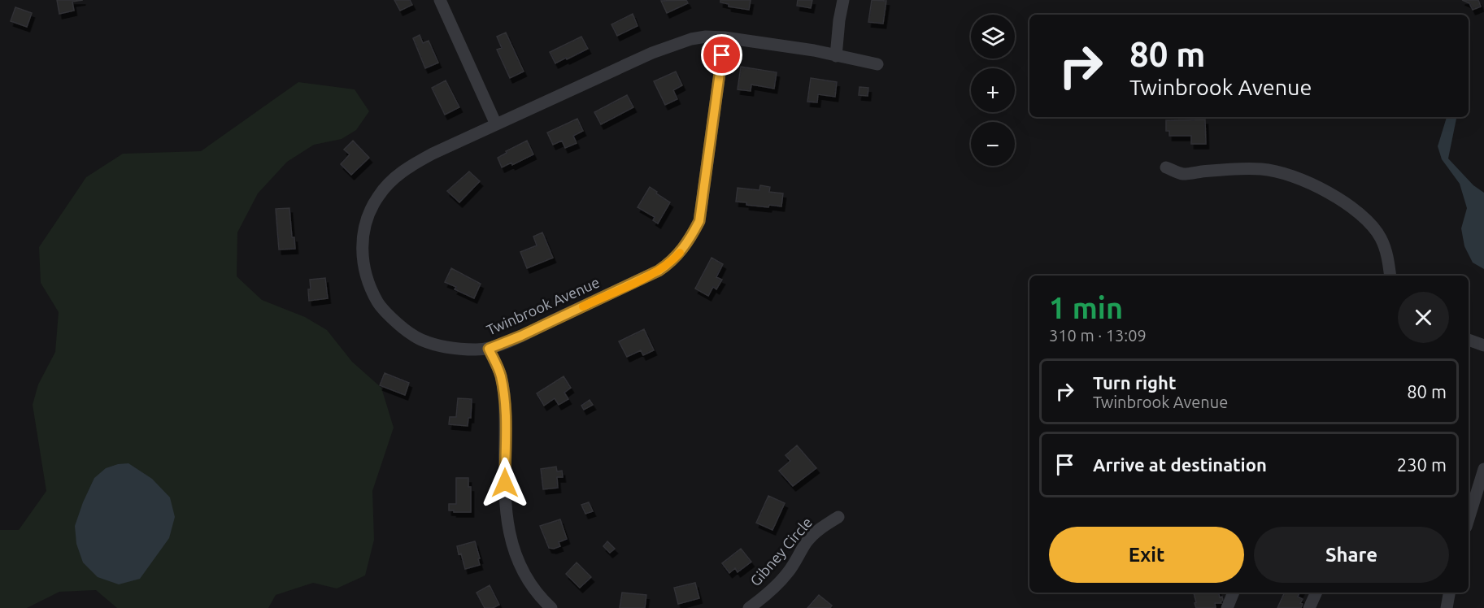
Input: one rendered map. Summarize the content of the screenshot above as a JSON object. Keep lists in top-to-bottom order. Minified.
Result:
{"streets":{"street":["Twinbrook Avenue","Gibney Circle"]},"page":{"map_buttons":["+","−"],"turn":["80 m","Twinbrook Avenue"],"heading":["1 min","310 m · 13:09"],"list":[{"name":"Turn right","note":"Twinbrook Avenue","value":"80 m"},{"name":"Arrive at destination","value":"230 m"}],"buttons":["Exit","Share"]}}
